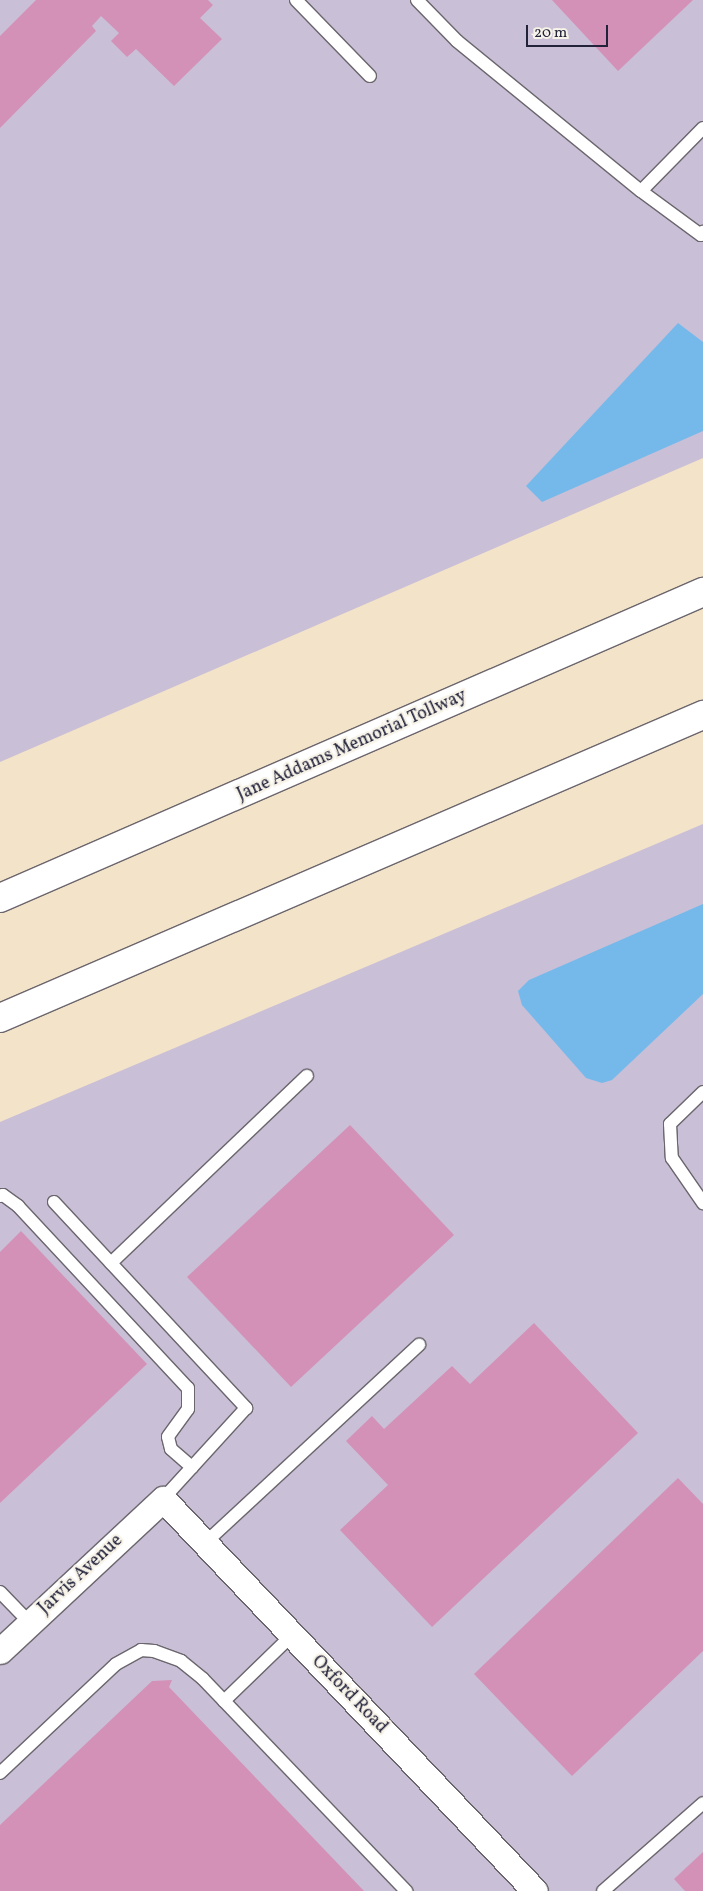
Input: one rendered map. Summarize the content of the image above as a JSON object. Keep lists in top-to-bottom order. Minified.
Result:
{"streets":{"highway":["Jane Addams Memorial Tollway"],"street":["Jarvis Avenue","Oxford Road"]},"crossings":[["Jarvis Avenue","Oxford Road"]],"scale_bar":"20 m"}
